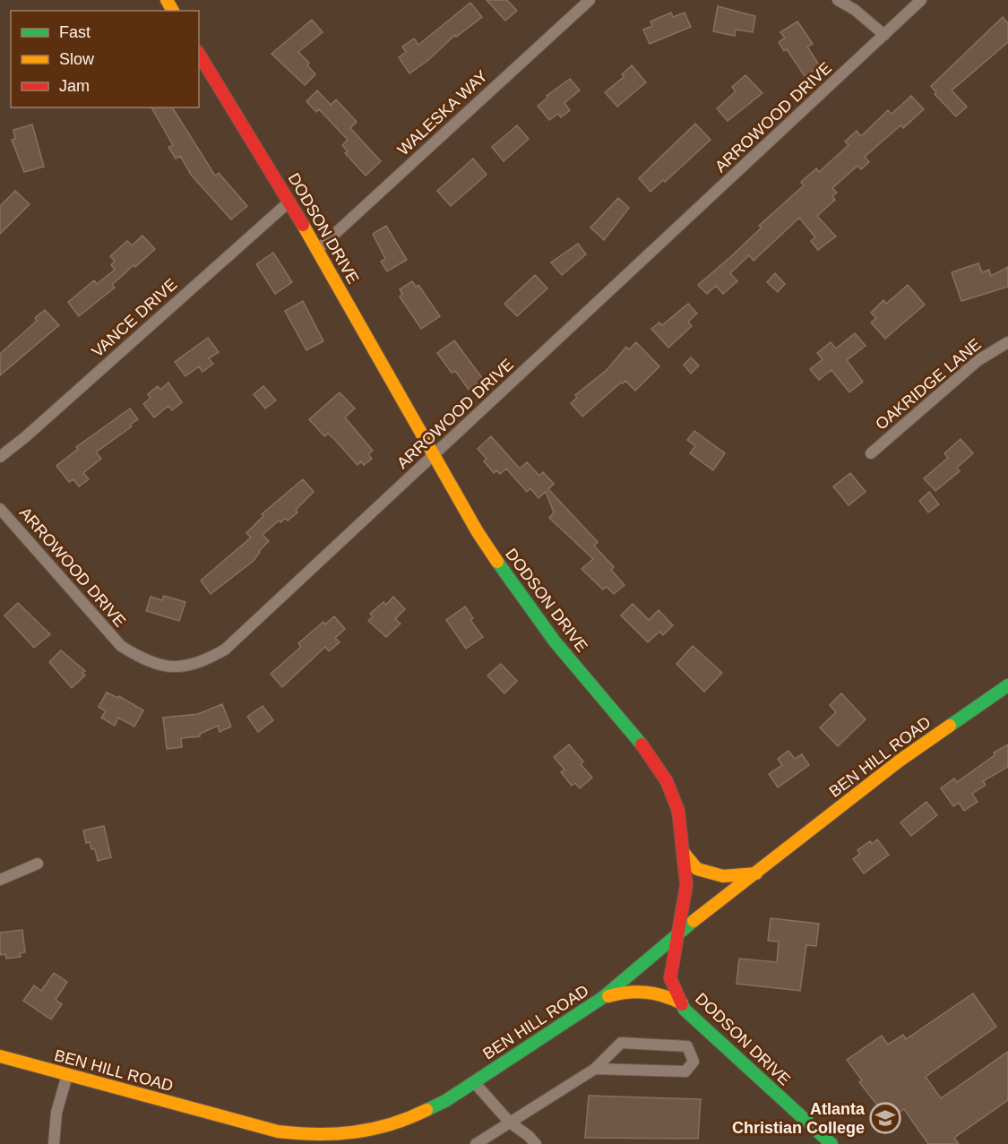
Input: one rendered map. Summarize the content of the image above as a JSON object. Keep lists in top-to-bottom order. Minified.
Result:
{"streets":{"street":["WALESKA WAY","ARROWOOD DRIVE","DODSON DRIVE","VANCE DRIVE","OAKRIDGE LANE","BEN HILL ROAD"]},"crossings":[["WALESKA WAY","DODSON DRIVE"],["ARROWOOD DRIVE","DODSON DRIVE"],["DODSON DRIVE","VANCE DRIVE"],["DODSON DRIVE","BEN HILL ROAD"]],"places":{"school or university":["Atlanta Christian College"]},"legend":["Fast","Slow","Jam"]}
